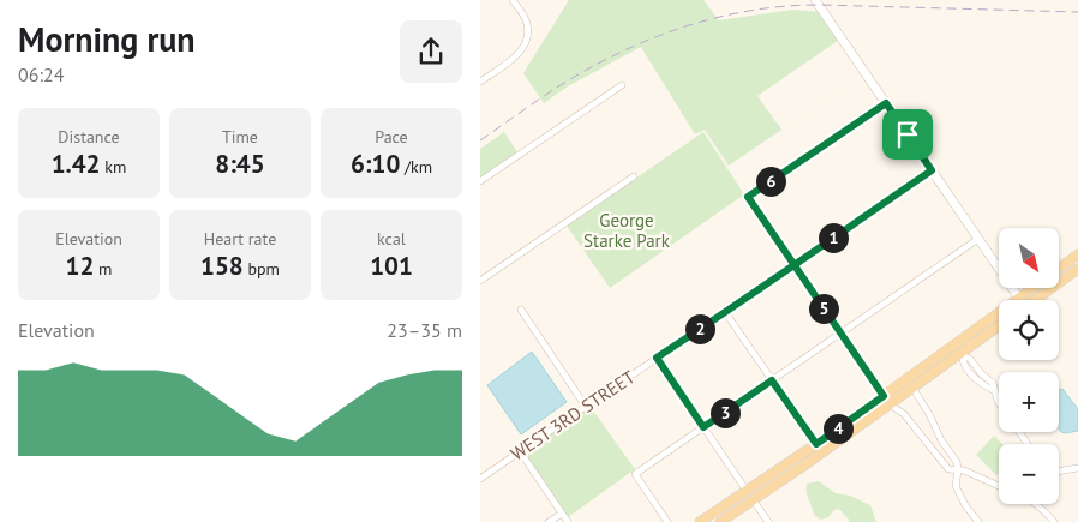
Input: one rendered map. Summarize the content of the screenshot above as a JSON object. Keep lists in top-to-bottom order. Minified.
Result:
{"streets":{"street":["WEST 3RD STREET"]},"parks":["George Starke Park"],"north":"bottom right","page":{"heading":["Morning run","06:24"],"stats":[["Distance","1.42 km"],["Time","8:45"],["Pace","6:10 /km"],["Elevation","12 m"],["Heart rate","158 bpm"],["kcal","101"]],"pins":["6","1","5","2","3","4"],"map_buttons":["+","−"],"chart":["Elevation","23–35 m"]}}
